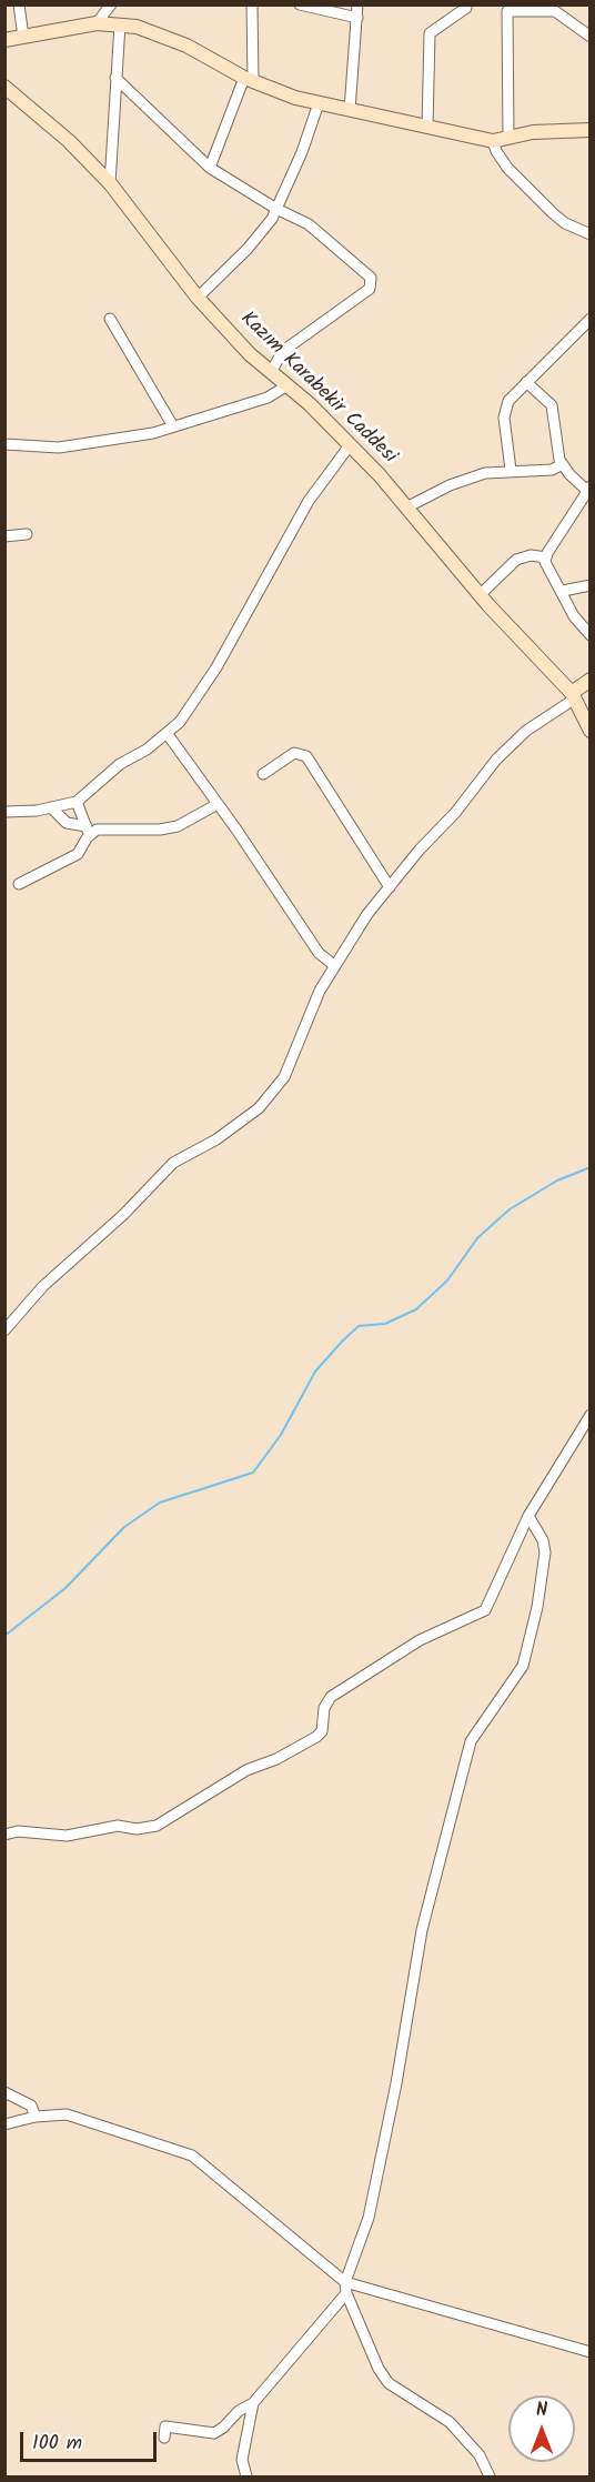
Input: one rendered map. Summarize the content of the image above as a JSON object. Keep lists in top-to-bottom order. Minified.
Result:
{"streets":{"street":["Kazım Karabekir Caddesi"]},"scale_bar":"100 m","north":"top"}
